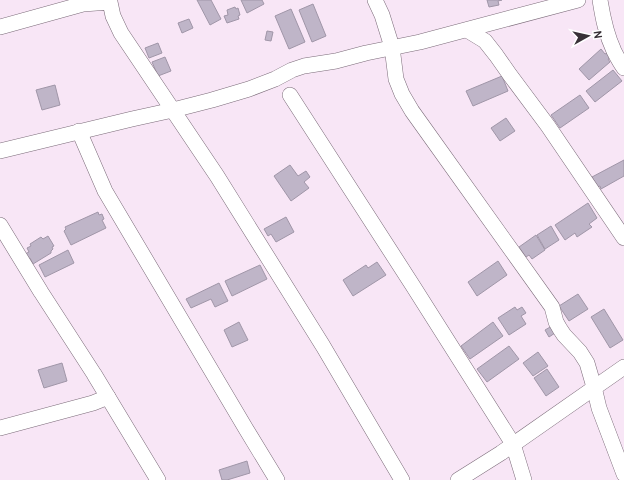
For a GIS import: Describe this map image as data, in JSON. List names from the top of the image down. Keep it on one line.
{"north":"right"}
